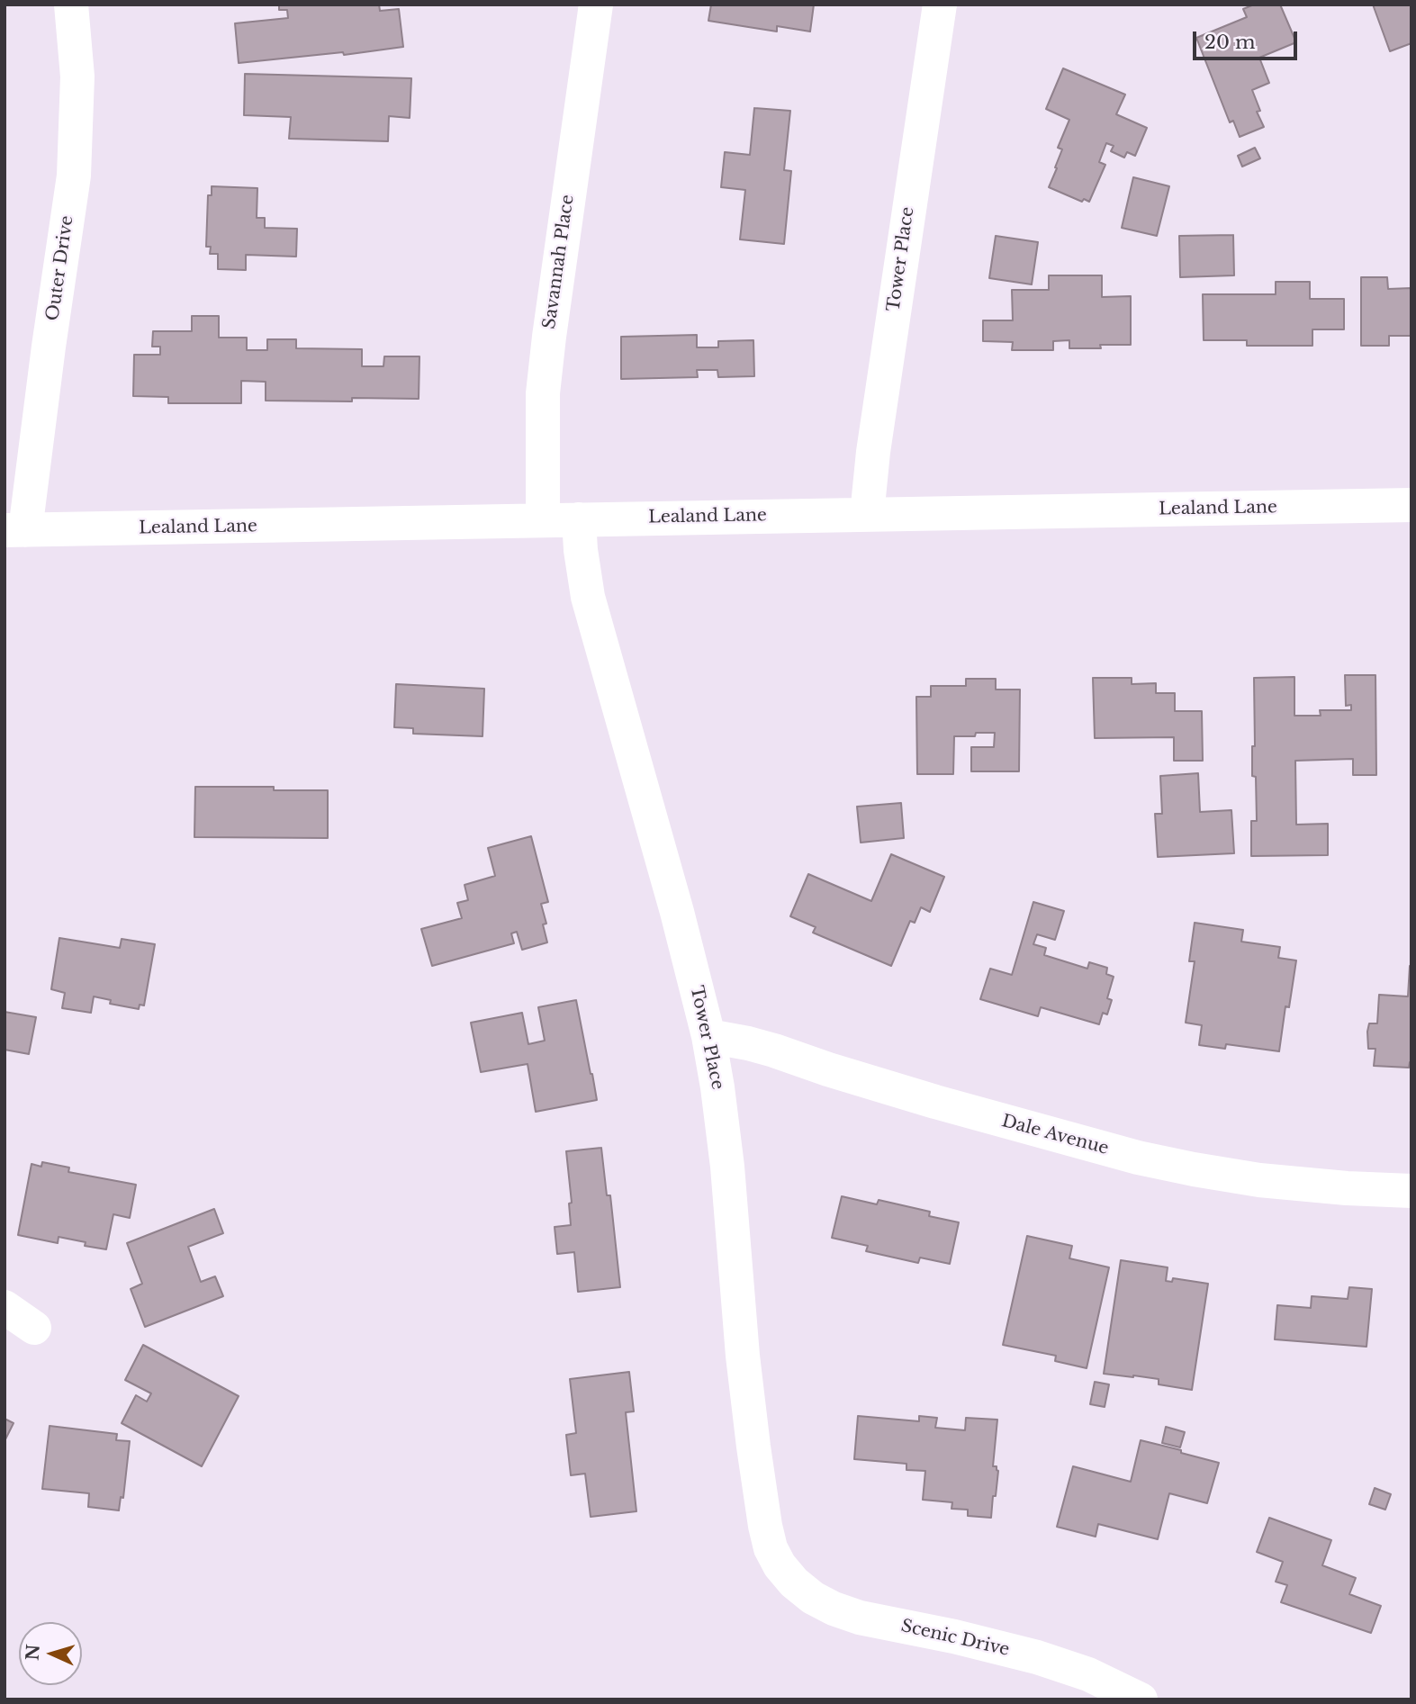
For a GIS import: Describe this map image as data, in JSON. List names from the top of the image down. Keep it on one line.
{"streets":{"street":["Tower Place","Savannah Place","Outer Drive","Lealand Lane","Dale Avenue","Scenic Drive"]},"crossings":[["Tower Place","Lealand Lane"],["Tower Place","Dale Avenue"],["Tower Place","Scenic Drive"],["Savannah Place","Lealand Lane"],["Outer Drive","Lealand Lane"]],"scale_bar":"20 m","north":"left"}
